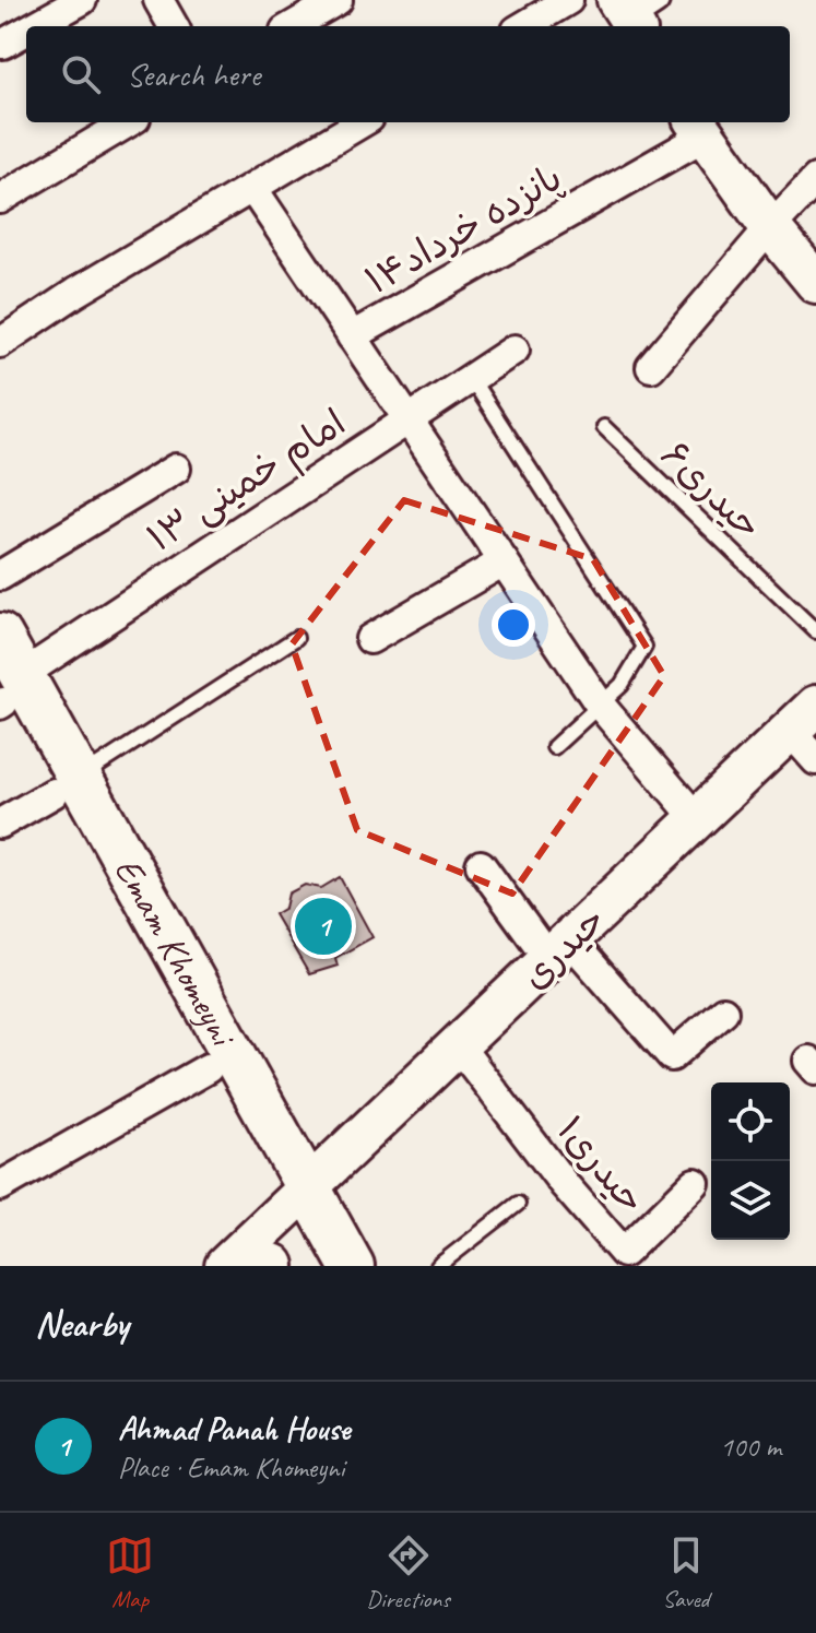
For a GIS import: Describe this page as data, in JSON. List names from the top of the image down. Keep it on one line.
{"streets":{"main road":["حیدری","Emam Khomeyni"],"street":["پانزده خرداد۱۴","امام خمینی ۱۳","حیدری۱"],"lane":["حیدری۶"]},"crossings":[["امام خمینی ۱۳","Emam Khomeyni"],["حیدری","Emam Khomeyni"],["حیدری","حیدری۱"]],"page":{"search":"Search here","pins":"1","heading":"Nearby","list":[{"mark":"1","name":"Ahmad Panah House","note":"Place · Emam Khomeyni","value":"100 m"}],"nav":["Map","Directions","Saved"]}}
